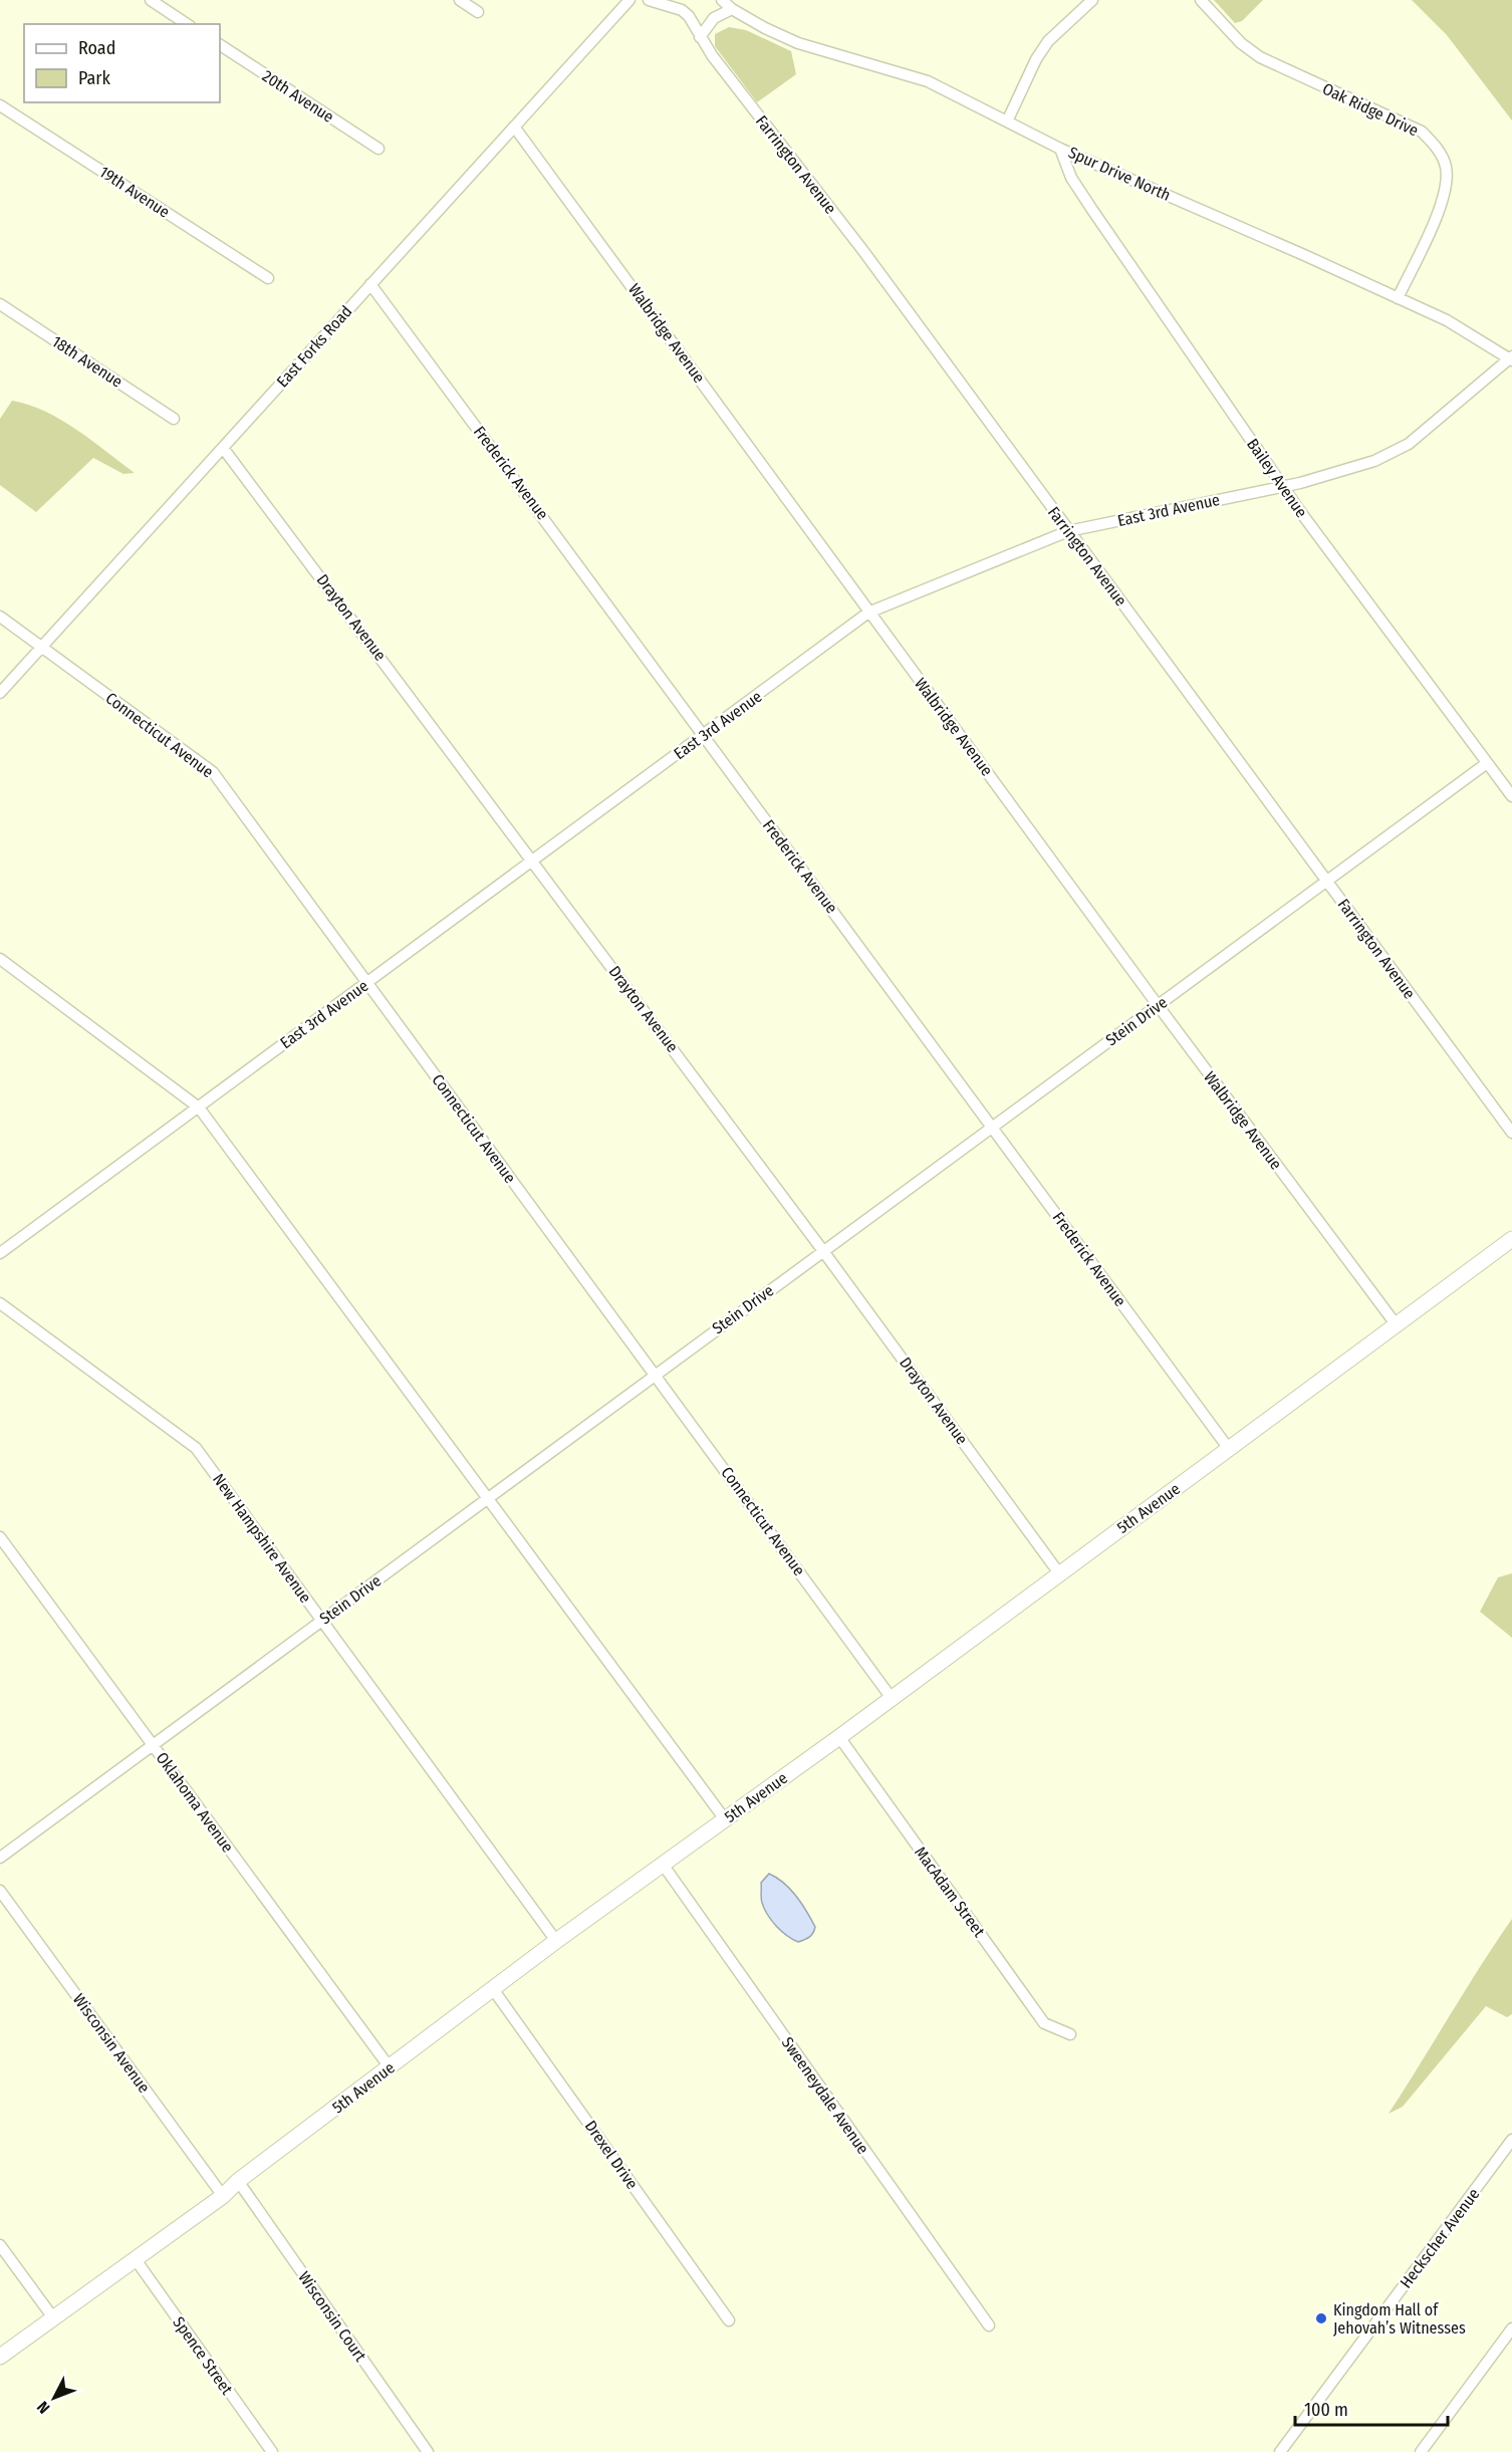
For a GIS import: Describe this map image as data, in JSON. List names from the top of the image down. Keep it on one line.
{"streets":{"main road":["5th Avenue"],"street":["20th Avenue","Oak Ridge Drive","Farrington Avenue","Spur Drive North","19th Avenue","Walbridge Avenue","East Forks Road","18th Avenue","Frederick Avenue","Bailey Avenue","East 3rd Avenue","Drayton Avenue","Connecticut Avenue","Stein Drive","New Hampshire Avenue","Oklahoma Avenue","MacAdam Street","Wisconsin Avenue","Sweeneydale Avenue","Drexel Drive","Heckscher Avenue","Wisconsin Court","Spence Street"]},"crossings":[["Oak Ridge Drive","Spur Drive North"],["Farrington Avenue","East 3rd Avenue"],["Farrington Avenue","Stein Drive"],["Spur Drive North","Bailey Avenue"],["Spur Drive North","East 3rd Avenue"],["Walbridge Avenue","East Forks Road"],["Walbridge Avenue","East 3rd Avenue"],["Walbridge Avenue","Stein Drive"],["Walbridge Avenue","5th Avenue"],["East Forks Road","Frederick Avenue"],["East Forks Road","Drayton Avenue"],["East Forks Road","Connecticut Avenue"],["Frederick Avenue","East 3rd Avenue"],["Frederick Avenue","Stein Drive"],["Frederick Avenue","5th Avenue"],["Bailey Avenue","East 3rd Avenue"],["Bailey Avenue","Stein Drive"],["East 3rd Avenue","Drayton Avenue"],["East 3rd Avenue","Connecticut Avenue"],["Drayton Avenue","Stein Drive"],["Drayton Avenue","5th Avenue"],["Connecticut Avenue","Stein Drive"],["Connecticut Avenue","5th Avenue"],["Stein Drive","New Hampshire Avenue"],["Stein Drive","Oklahoma Avenue"],["5th Avenue","New Hampshire Avenue"],["5th Avenue","Oklahoma Avenue"],["5th Avenue","MacAdam Street"],["5th Avenue","Wisconsin Avenue"],["5th Avenue","Sweeneydale Avenue"],["5th Avenue","Drexel Drive"],["5th Avenue","Wisconsin Court"],["5th Avenue","Spence Street"]],"places":["Kingdom Hall of Jehovah’s Witnesses"],"legend":["Road","Park"],"scale_bar":"100 m","north":"bottom left"}
